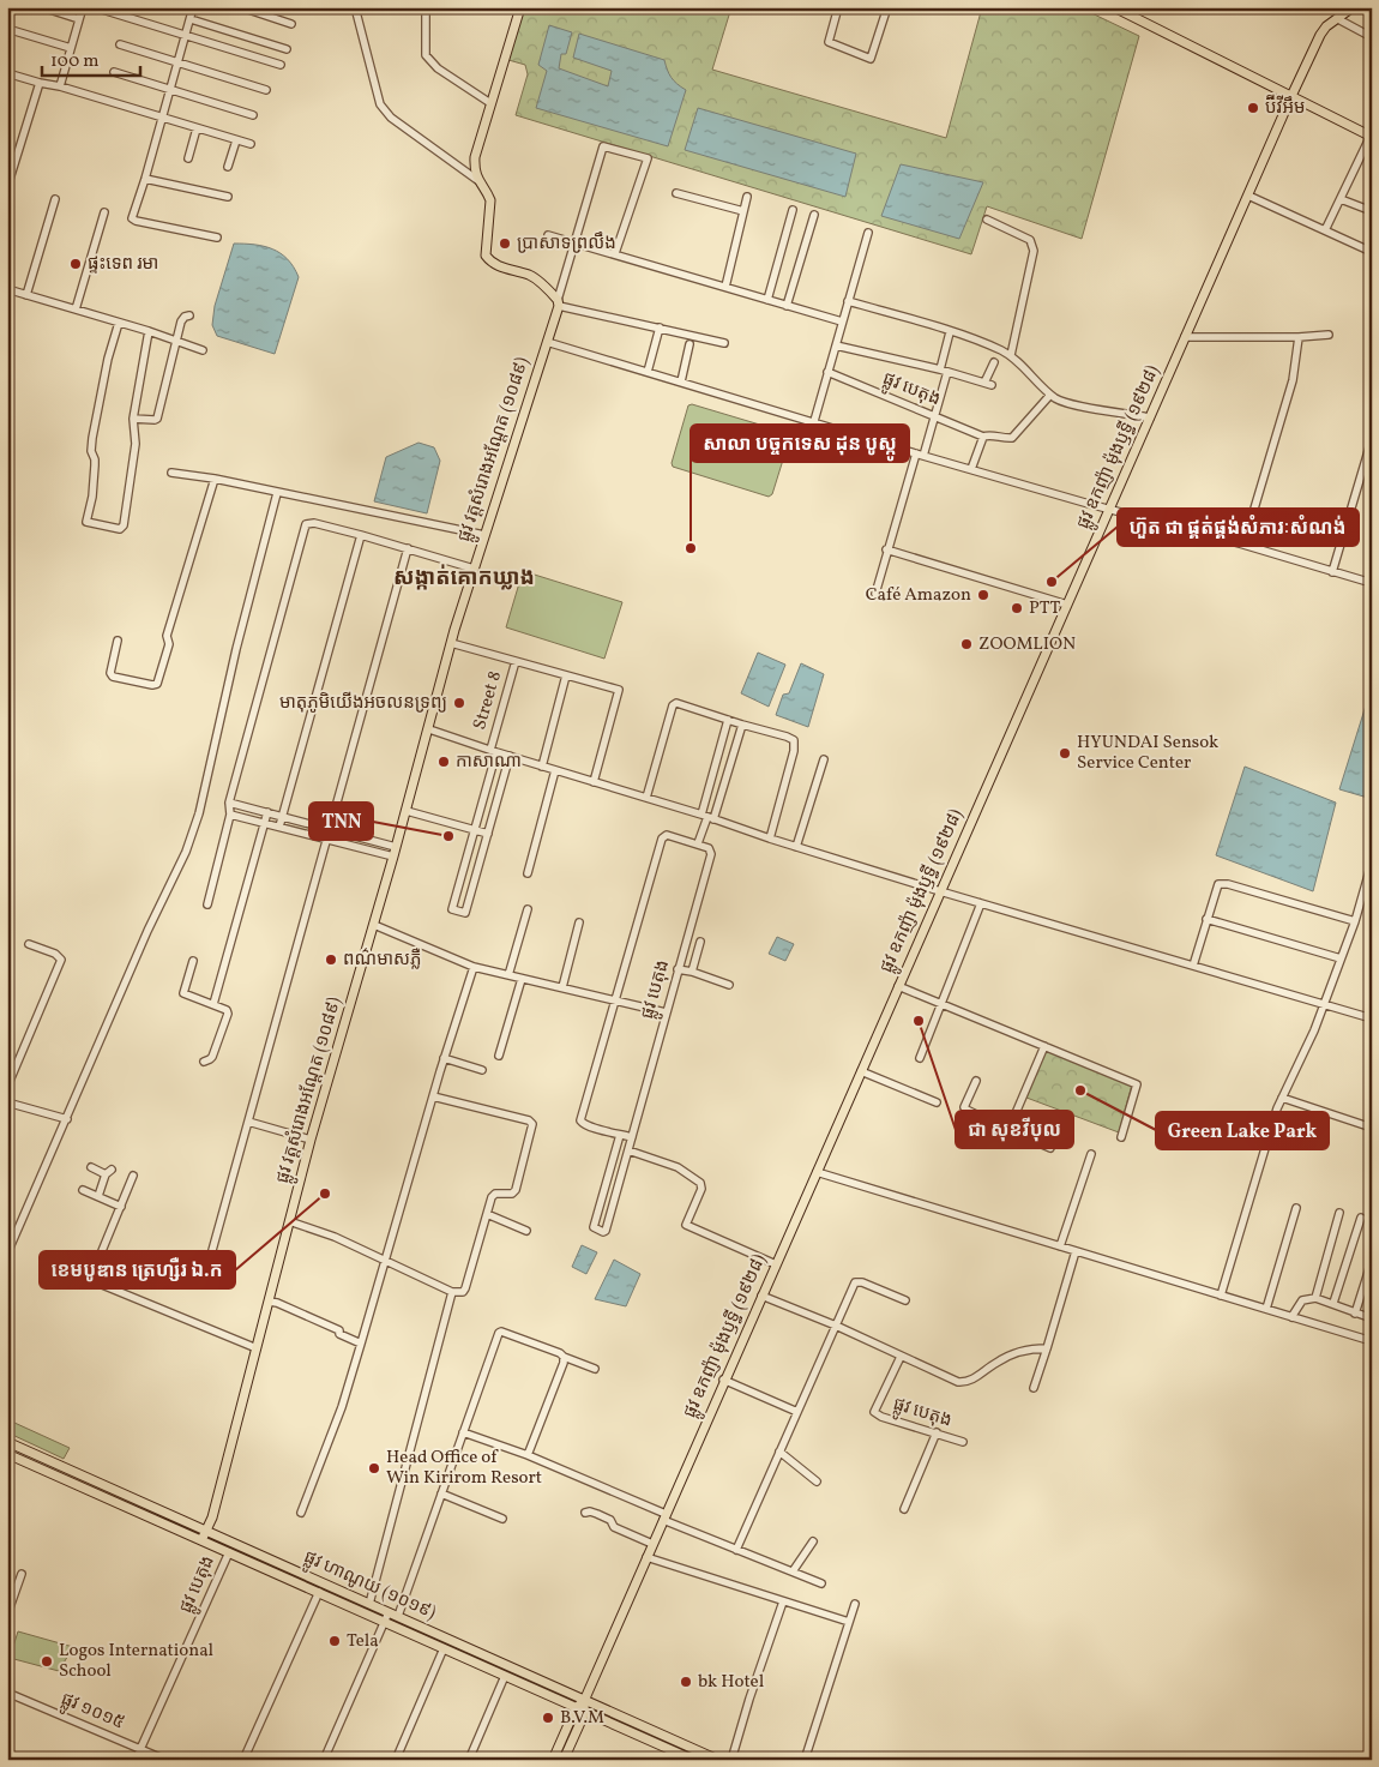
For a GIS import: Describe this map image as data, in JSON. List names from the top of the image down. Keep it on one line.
{"streets":{"main road":["ផ្លូវ ឧកញ៉ា ម៉ុងឫទ្ធី (១៩២៨)","ផ្លូវ វត្តសំរោងអណ្ដែត (១០៨៩)","ផ្លូវ ហាណូយ (១០១៩)"],"street":["ផ្លូវ បេតុង","Street 8","ផ្លូវ ១០១៥"]},"crossings":[["ផ្លូវ បេតុង","ផ្លូវ ហាណូយ (១០១៩)"],["ផ្លូវ បេតុង","ផ្លូវ ១០១៥"],["ផ្លូវ ឧកញ៉ា ម៉ុងឫទ្ធី (១៩២៨)","ផ្លូវ ហាណូយ (១០១៩)"],["ផ្លូវ វត្តសំរោងអណ្ដែត (១០៨៩)","ផ្លូវ ហាណូយ (១០១៩)"]],"districts":["សង្កាត់គោកឃ្លាង"],"places":["ប៊ីវីអឹម","ប្រាសាទព្រលឹង","ផ្ទះទេព រមា","សាលា បច្ចកទេស ដុន បូស្កូ","ហ៊ួត ជា ផ្គត់ផ្គង់សំភារៈសំណង់","Café Amazon","PTT","ZOOMLION","មាតុភូមិយើងអចលនទ្រព្យ","HYUNDAI Sensok Service Center","កាសាណា","TNN","ពណ៌មាសភ្លឺ","ជា សុខវីបុល","Green Lake Park","ខេមបូឌាន ត្រេហ្សឺរ ឯ.ក","Head Office of Win Kirirom Resort","Tela","Logos International School","bk Hotel","B.V.M"],"scale_bar":"100 m"}
